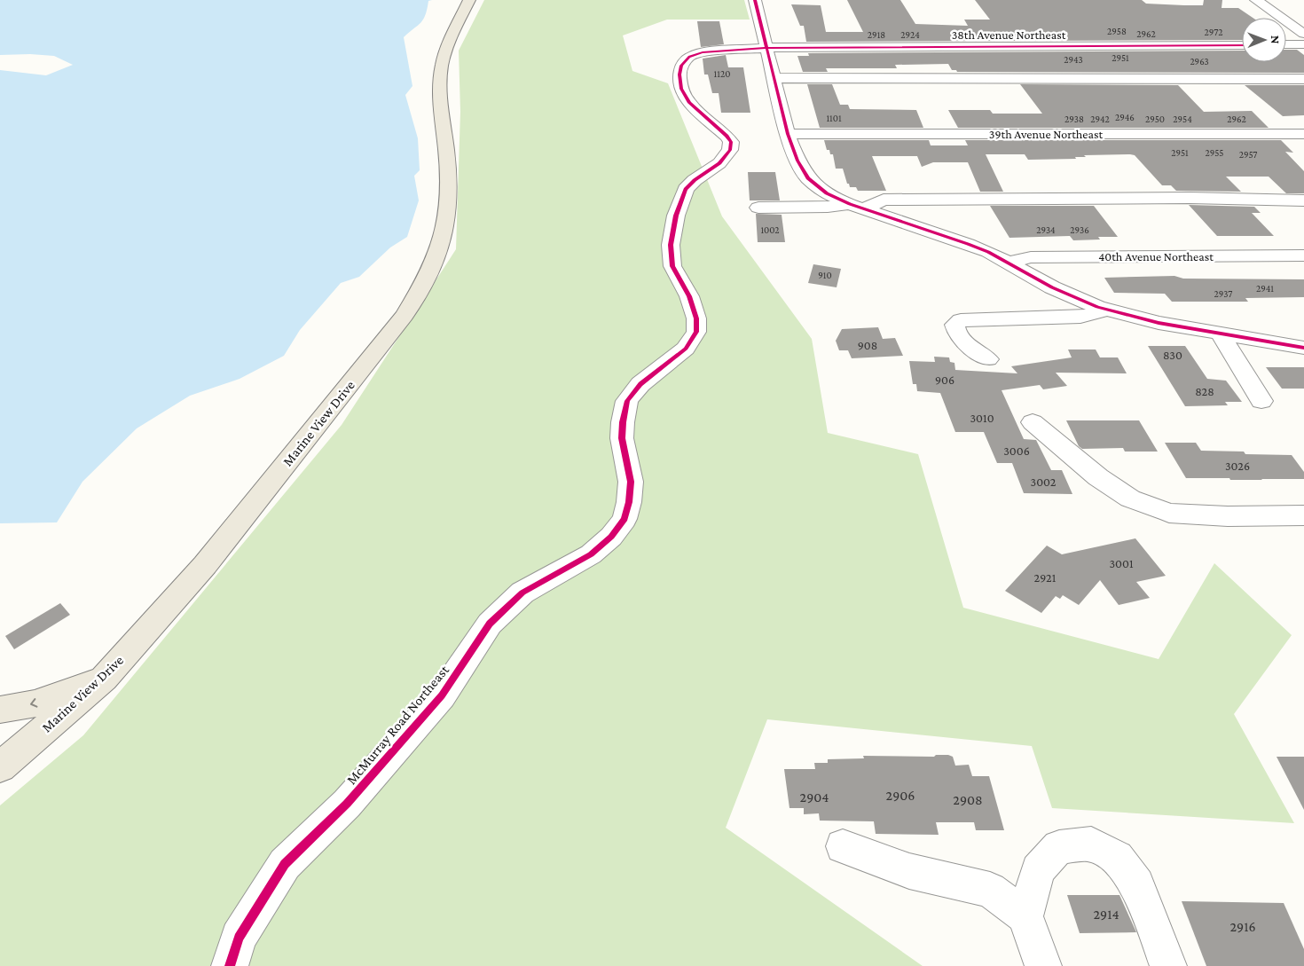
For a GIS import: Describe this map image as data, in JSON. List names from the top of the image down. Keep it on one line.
{"streets":{"main road":["Marine View Drive"],"street":["38th Avenue Northeast","39th Avenue Northeast","40th Avenue Northeast","McMurray Road Northeast"]},"crossings":[["38th Avenue Northeast","McMurray Road Northeast"]],"house_numbers":["2958","2972","2962","2918","2924","2951","2943","2963","1120","2946","1101","2938","2942","2950","2954","2962","2951","2955","2957","1002","2934","2936","910","2941","2937","908","830","906","828","3010","3006","3026","3002","3001","2921","2906","2904","2908","2914","2916"],"north":"right"}
